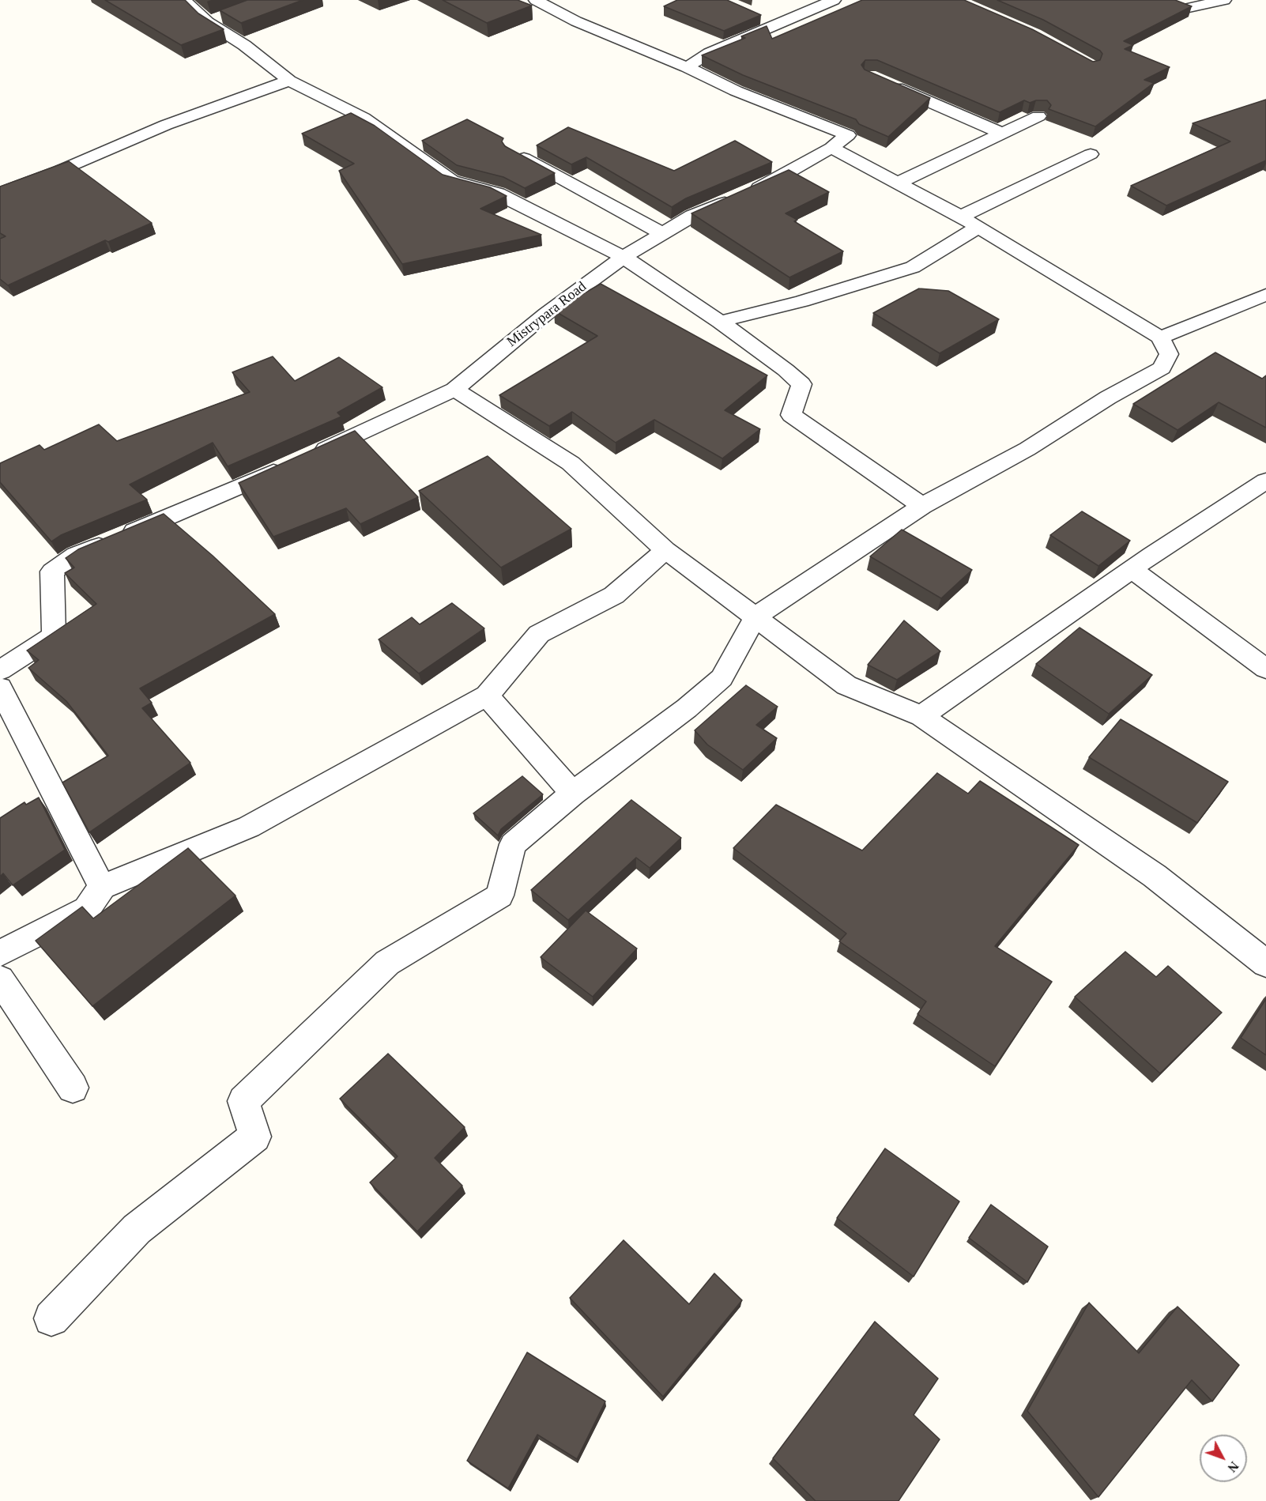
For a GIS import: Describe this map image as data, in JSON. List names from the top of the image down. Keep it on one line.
{"streets":{"street":["Mistrypara Road"]},"north":"bottom right"}
